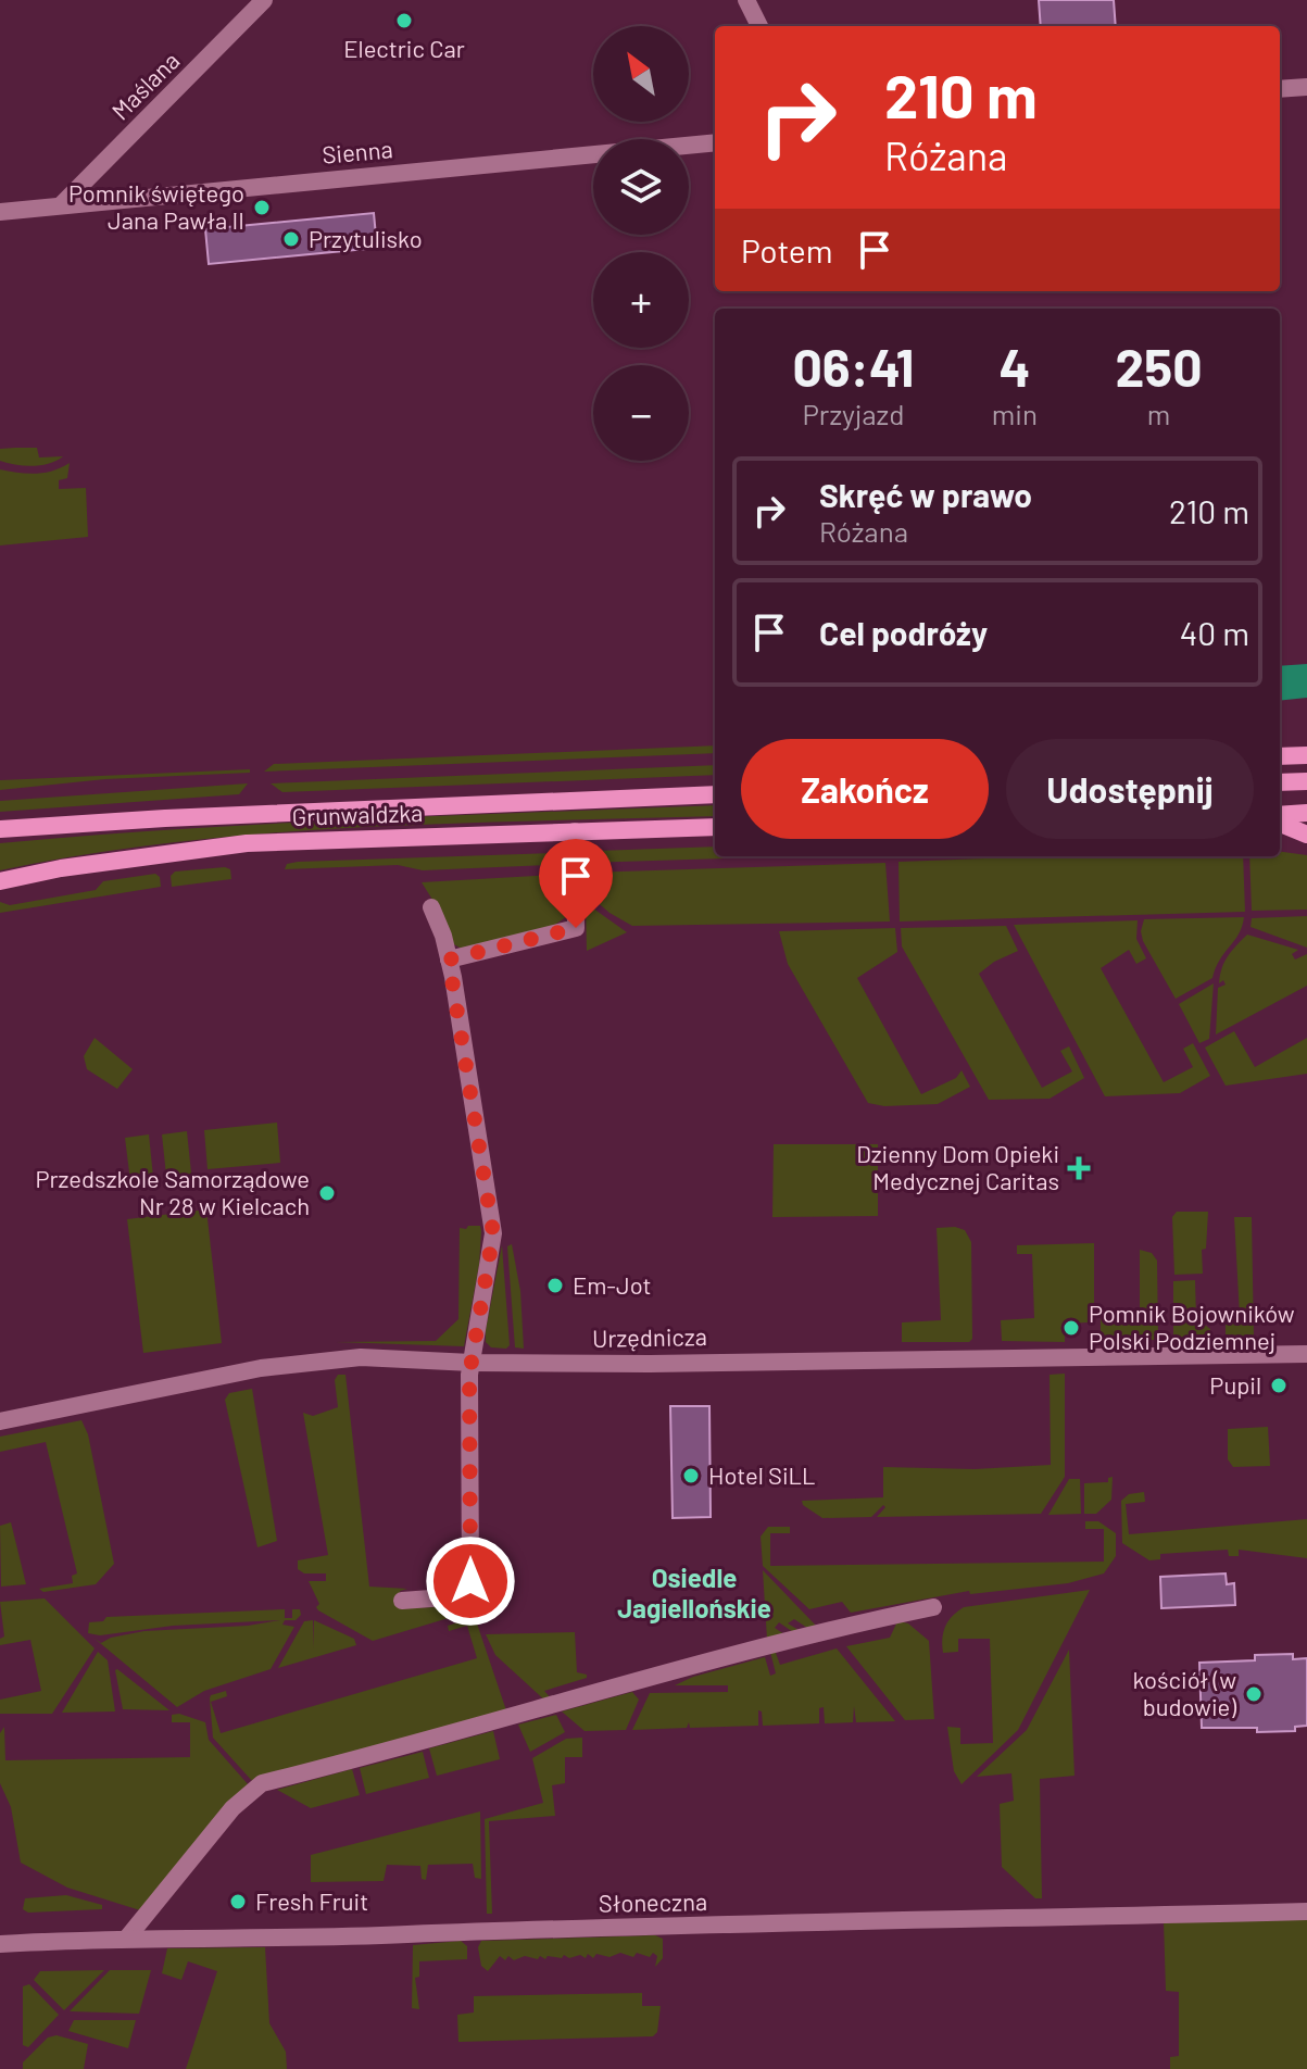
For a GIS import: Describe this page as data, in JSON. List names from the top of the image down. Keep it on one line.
{"streets":{"main road":["Grunwaldzka"],"street":["Maślana","Sienna","Urzędnicza","Słoneczna"]},"crossings":[["Maślana","Sienna"]],"districts":["Osiedle Jagiellońskie"],"places":{"other":["Electric Car","Pomnik świętego Jana Pawła II","Przytulisko","Przedszkole Samorządowe Nr 28 w Kielcach","Em-Jot","Pomnik Bojowników Polski Podziemnej","Pupil","Hotel SiLL","kościół (w budowie)","Fresh Fruit"],"health":["Dzienny Dom Opieki Medycznej Caritas"]},"north":"top left","page":{"map_buttons":["+","−"],"turn":["210 m","Różana"],"then":"Potem","eta":["06:41","Przyjazd","4","min","250","m"],"list":[{"name":"Skręć w prawo","note":"Różana","value":"210 m"},{"name":"Cel podróży","value":"40 m"}],"buttons":["Zakończ","Udostępnij"]}}
